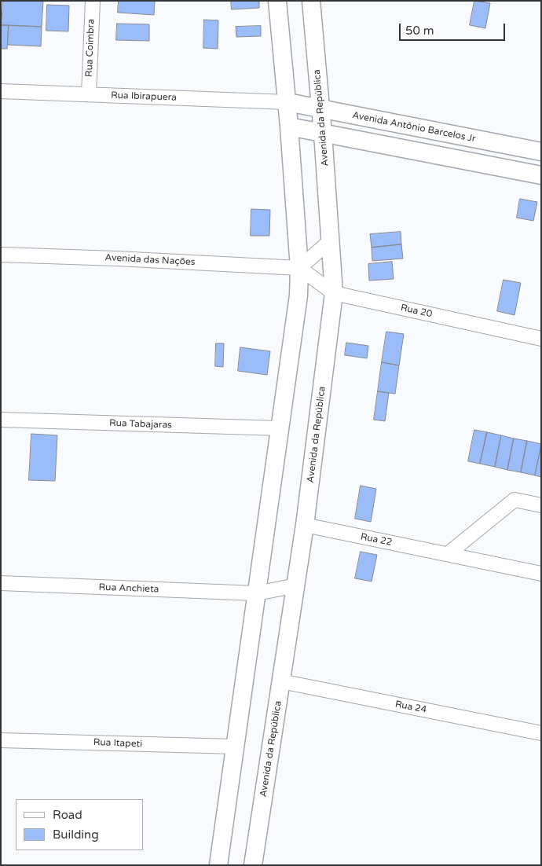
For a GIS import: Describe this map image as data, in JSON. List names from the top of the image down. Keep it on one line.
{"streets":{"street":["Rua Coimbra","Rua Ibirapuera","Avenida da República","Avenida Antônio Barcelos Jr","Avenida das Nações","Rua 20","Rua Tabajaras","Rua 22","Rua Anchieta","Rua 24","Rua Itapeti"]},"crossings":[["Rua Coimbra","Rua Ibirapuera"],["Rua Ibirapuera","Avenida Antônio Barcelos Jr"],["Avenida da República","Avenida Antônio Barcelos Jr"],["Avenida da República","Rua 20"],["Avenida da República","Rua 22"],["Avenida da República","Rua Anchieta"],["Avenida da República","Rua 24"],["Avenida das Nações","Rua 20"]],"legend":["Road","Building"],"scale_bar":"50 m"}
